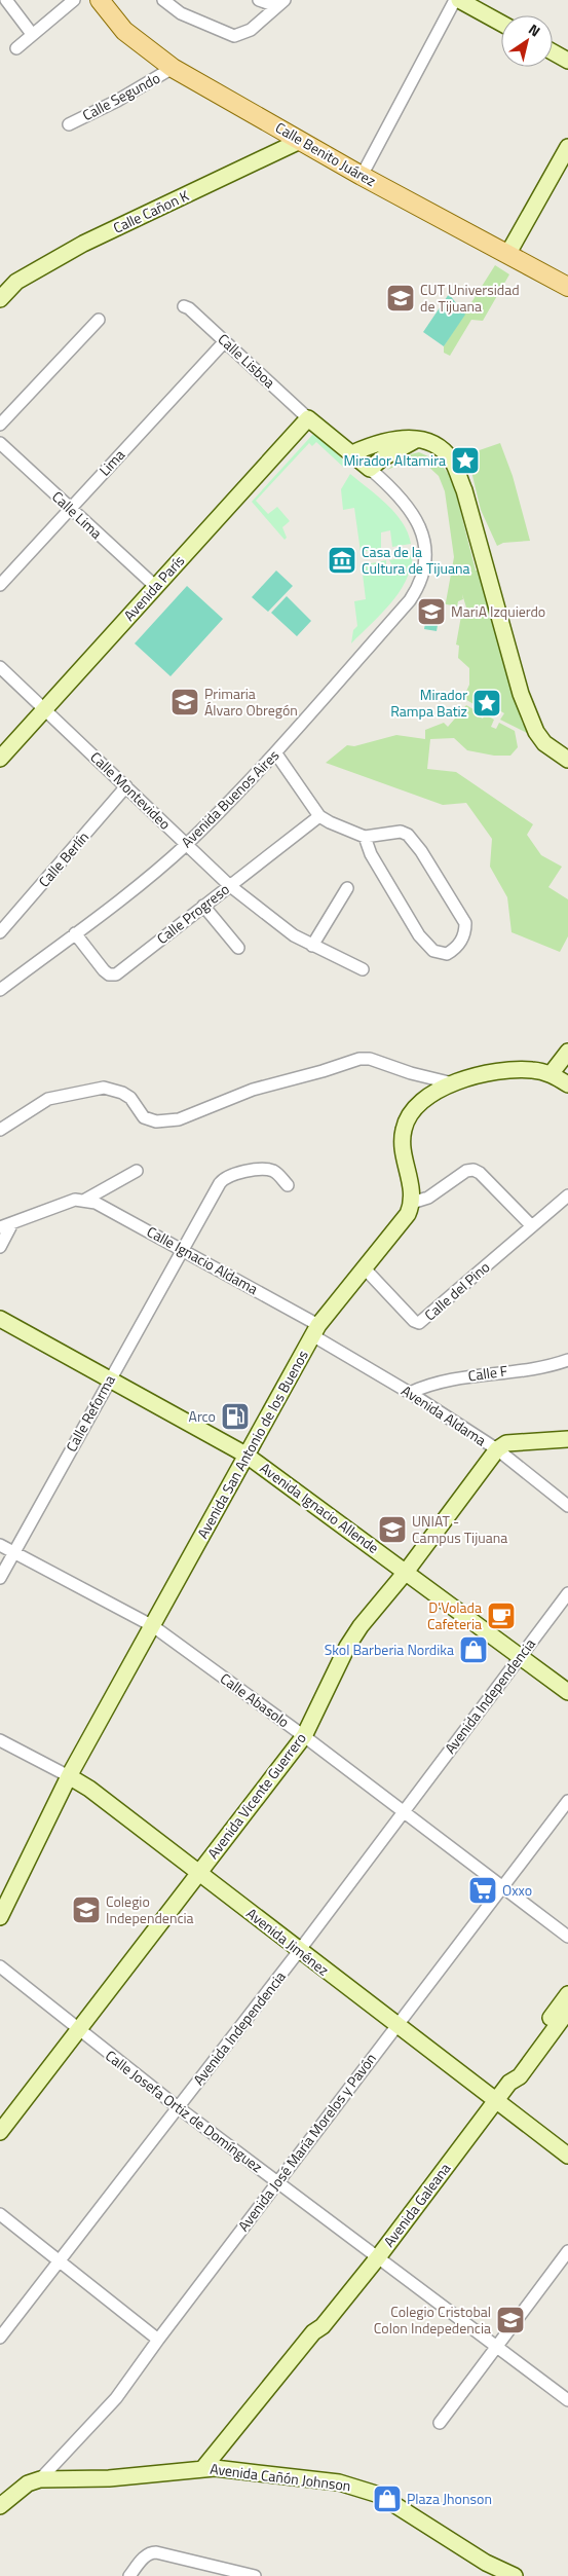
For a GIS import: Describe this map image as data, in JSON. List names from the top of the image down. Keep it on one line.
{"streets":{"main road":["Calle Benito Juárez","Calle Cañon K","Avenida París","Avenida San Antonio de los Buenos","Avenida Ignacio Allende","Avenida Vicente Guerrero","Avenida Jiménez","Avenida Galeana","Avenida Cañón Johnson"],"street":["Calle Segundo","Calle Lisboa","Lima","Calle Lima","Calle Montevideo","Avenida Buenos Aires","Calle Berlín","Calle Progreso","Calle Ignacio Aldama","Calle del Pino","Calle F","Calle Reforma","Avenida Aldama","Avenida Independencia","Calle Abasolo","Calle Josefa Ortiz de Domínguez","Avenida José María Morelos y Pavón"]},"crossings":[["Calle Segundo","Calle Benito Juárez"],["Calle Benito Juárez","Calle Cañon K"],["Calle Lisboa","Lima"],["Calle Lisboa","Avenida París"],["Lima","Calle Lima"],["Calle Lima","Avenida París"],["Avenida París","Calle Montevideo"],["Calle Montevideo","Avenida Buenos Aires"],["Calle Montevideo","Calle Berlín"],["Calle Montevideo","Calle Progreso"],["Avenida Buenos Aires","Calle Progreso"],["Calle Ignacio Aldama","Calle Reforma"],["Calle Ignacio Aldama","Avenida Aldama"],["Calle Ignacio Aldama","Avenida San Antonio de los Buenos"],["Calle del Pino","Avenida San Antonio de los Buenos"],["Calle F","Avenida Aldama"],["Calle Reforma","Avenida Ignacio Allende"],["Calle Reforma","Calle Abasolo"],["Avenida Aldama","Avenida San Antonio de los Buenos"],["Avenida Aldama","Avenida Vicente Guerrero"],["Avenida San Antonio de los Buenos","Avenida Ignacio Allende"],["Avenida San Antonio de los Buenos","Calle Abasolo"],["Avenida San Antonio de los Buenos","Avenida Jiménez"],["Avenida Ignacio Allende","Avenida Independencia"],["Avenida Ignacio Allende","Avenida Vicente Guerrero"],["Avenida Independencia","Calle Abasolo"],["Avenida Independencia","Avenida Jiménez"],["Avenida Independencia","Calle Josefa Ortiz de Domínguez"],["Calle Abasolo","Avenida Vicente Guerrero"],["Calle Abasolo","Avenida José María Morelos y Pavón"],["Avenida Vicente Guerrero","Avenida Jiménez"],["Avenida Vicente Guerrero","Calle Josefa Ortiz de Domínguez"],["Avenida Jiménez","Avenida José María Morelos y Pavón"],["Avenida Jiménez","Avenida Galeana"],["Calle Josefa Ortiz de Domínguez","Avenida José María Morelos y Pavón"],["Calle Josefa Ortiz de Domínguez","Avenida Galeana"],["Avenida José María Morelos y Pavón","Avenida Cañón Johnson"],["Avenida Galeana","Avenida Cañón Johnson"]],"places":{"school or university":["CUT Universidad de Tijuana","MariA Izquierdo","Primaria Álvaro Obregón","UNIAT - Campus Tijuana","Colegio Independencia","Colegio Cristobal Colon Indepedencia"],"place":["Mirador Altamira","Mirador Rampa Batiz"],"museum":["Casa de la Cultura de Tijuana"],"fuel station":["Arco"],"cafe":["D'Volada Cafeteria"],"shop":["Skol Barberia Nordika","Plaza Jhonson"],"supermarket":["Oxxo"]},"north":"top right"}
